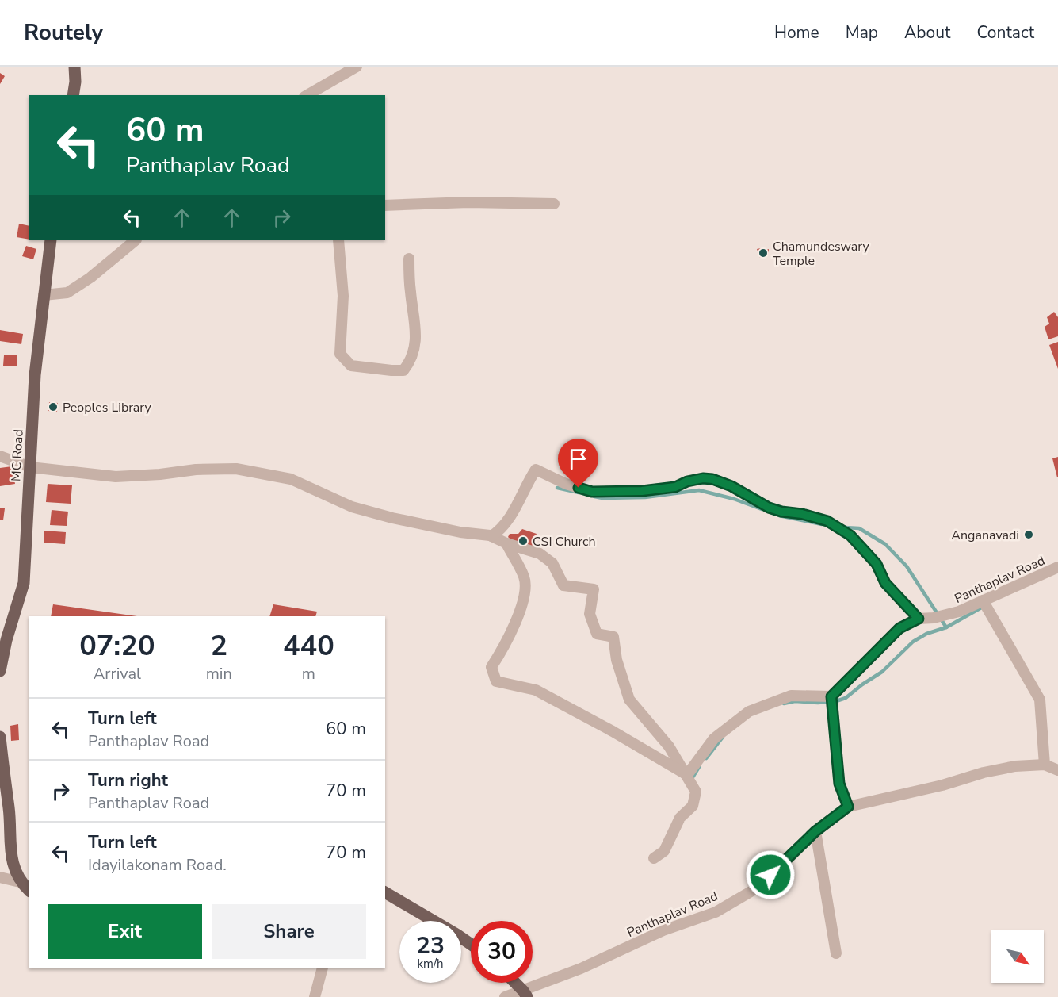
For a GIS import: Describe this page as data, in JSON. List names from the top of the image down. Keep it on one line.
{"streets":{"main road":["MC Road"],"street":["Panthaplav Road"]},"places":["Chamundeswary Temple","Peoples Library","Anganavadi","CSI Church"],"north":"bottom right","page":{"header":"Routely","nav":["Home","Map","About","Contact"],"turn":["60 m","Panthaplav Road"],"eta":["07:20","Arrival","2","min","440","m"],"list":[{"name":"Turn left","note":"Panthaplav Road","value":"60 m"},{"name":"Turn right","note":"Panthaplav Road","value":"70 m"},{"name":"Turn left","note":"Idayilakonam Road.","value":"70 m"}],"buttons":["Exit","Share"],"speed":"23 km/h","limit":"30"}}
